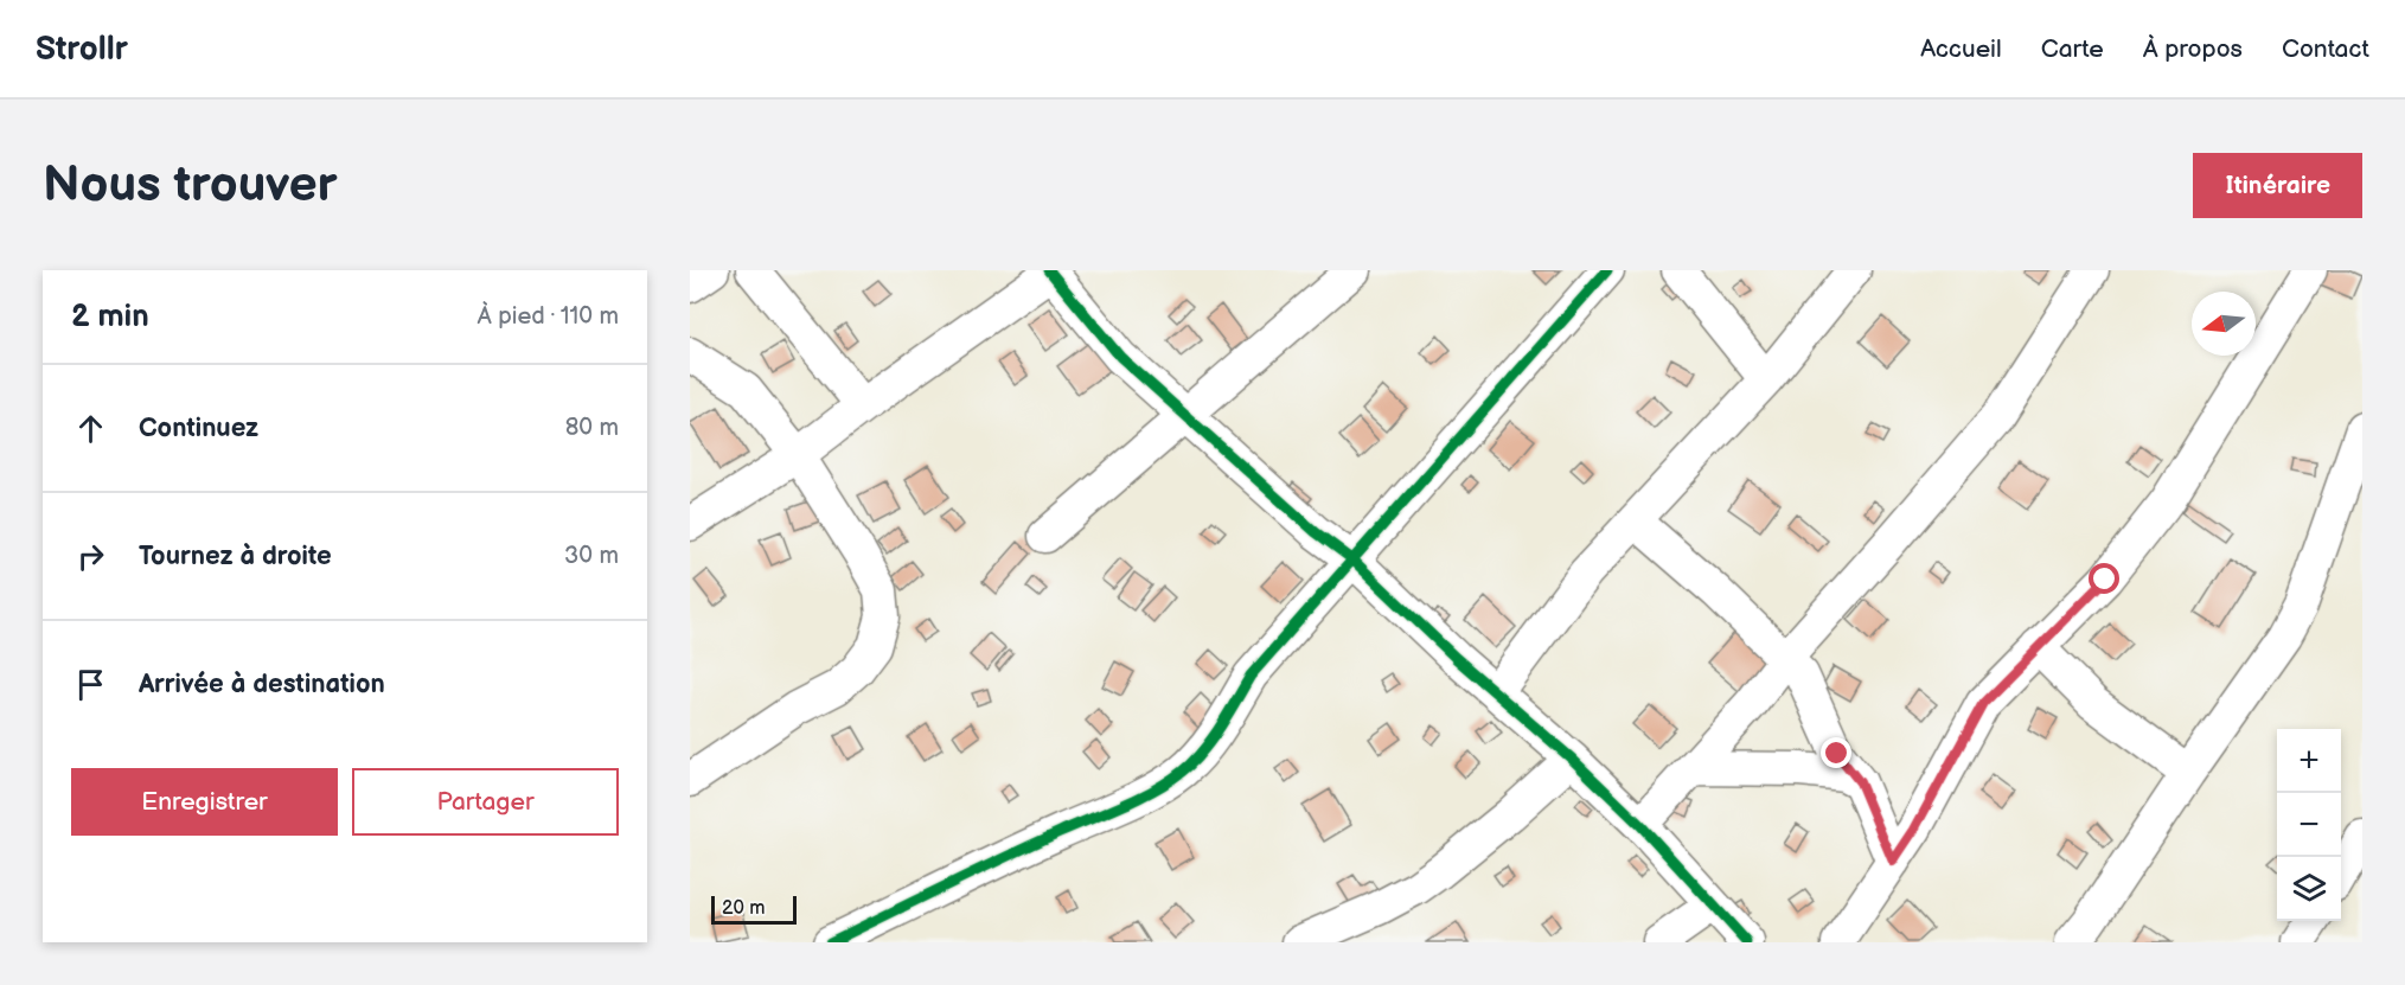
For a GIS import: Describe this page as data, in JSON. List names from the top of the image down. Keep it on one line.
{"scale_bar":"20 m","north":"left","page":{"header":"Strollr","nav":["Accueil","Carte","À propos","Contact"],"buttons":["Itinéraire",["Enregistrer","Partager"]],"title":"Nous trouver","heading":["2 min","À pied · 110 m"],"list":[["Continuez","80 m"],["Tournez à droite","30 m"],"Arrivée à destination"],"map_buttons":["+","−"],"scale":"20 m"}}
